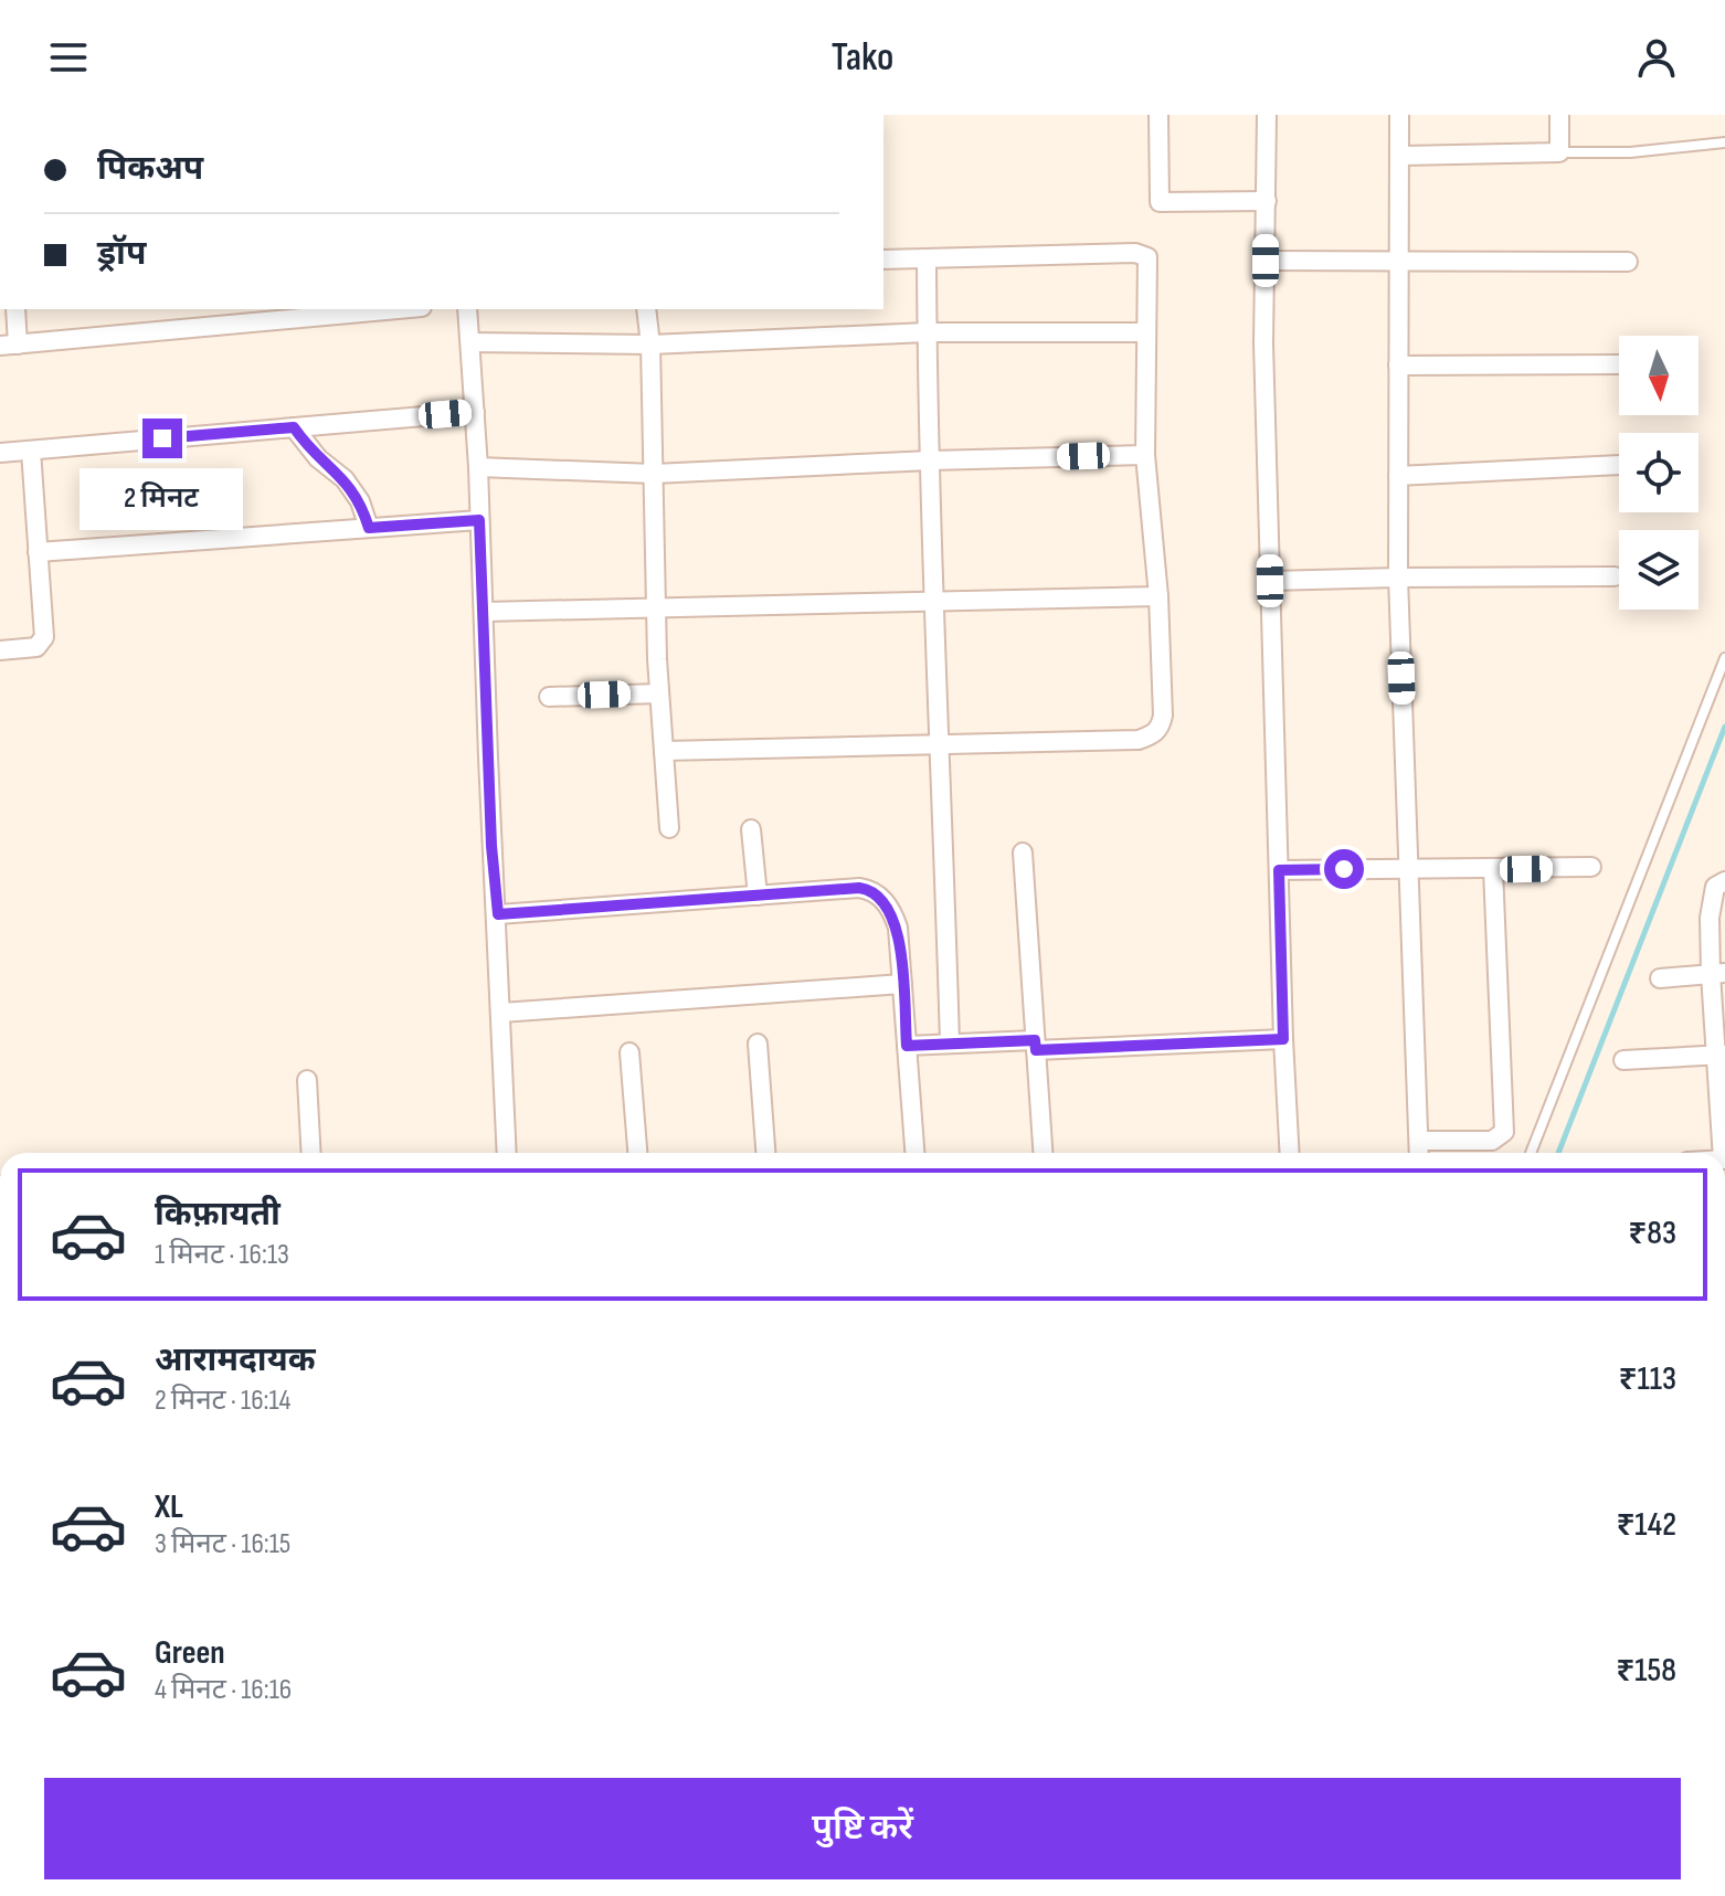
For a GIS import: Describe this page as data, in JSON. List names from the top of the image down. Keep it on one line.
{"north":"bottom","page":{"header":"Tako","banner":["पिकअप","ड्रॉप"],"bubble":"2 मिनट","list":[{"name":"किफ़ायती","note":"1 मिनट · 16:13","value":"₹83"},{"name":"आरामदायक","note":"2 मिनट · 16:14","value":"₹113"},{"name":"XL","note":"3 मिनट · 16:15","value":"₹142"},{"name":"Green","note":"4 मिनट · 16:16","value":"₹158"}],"buttons":"पुष्टि करें"}}
